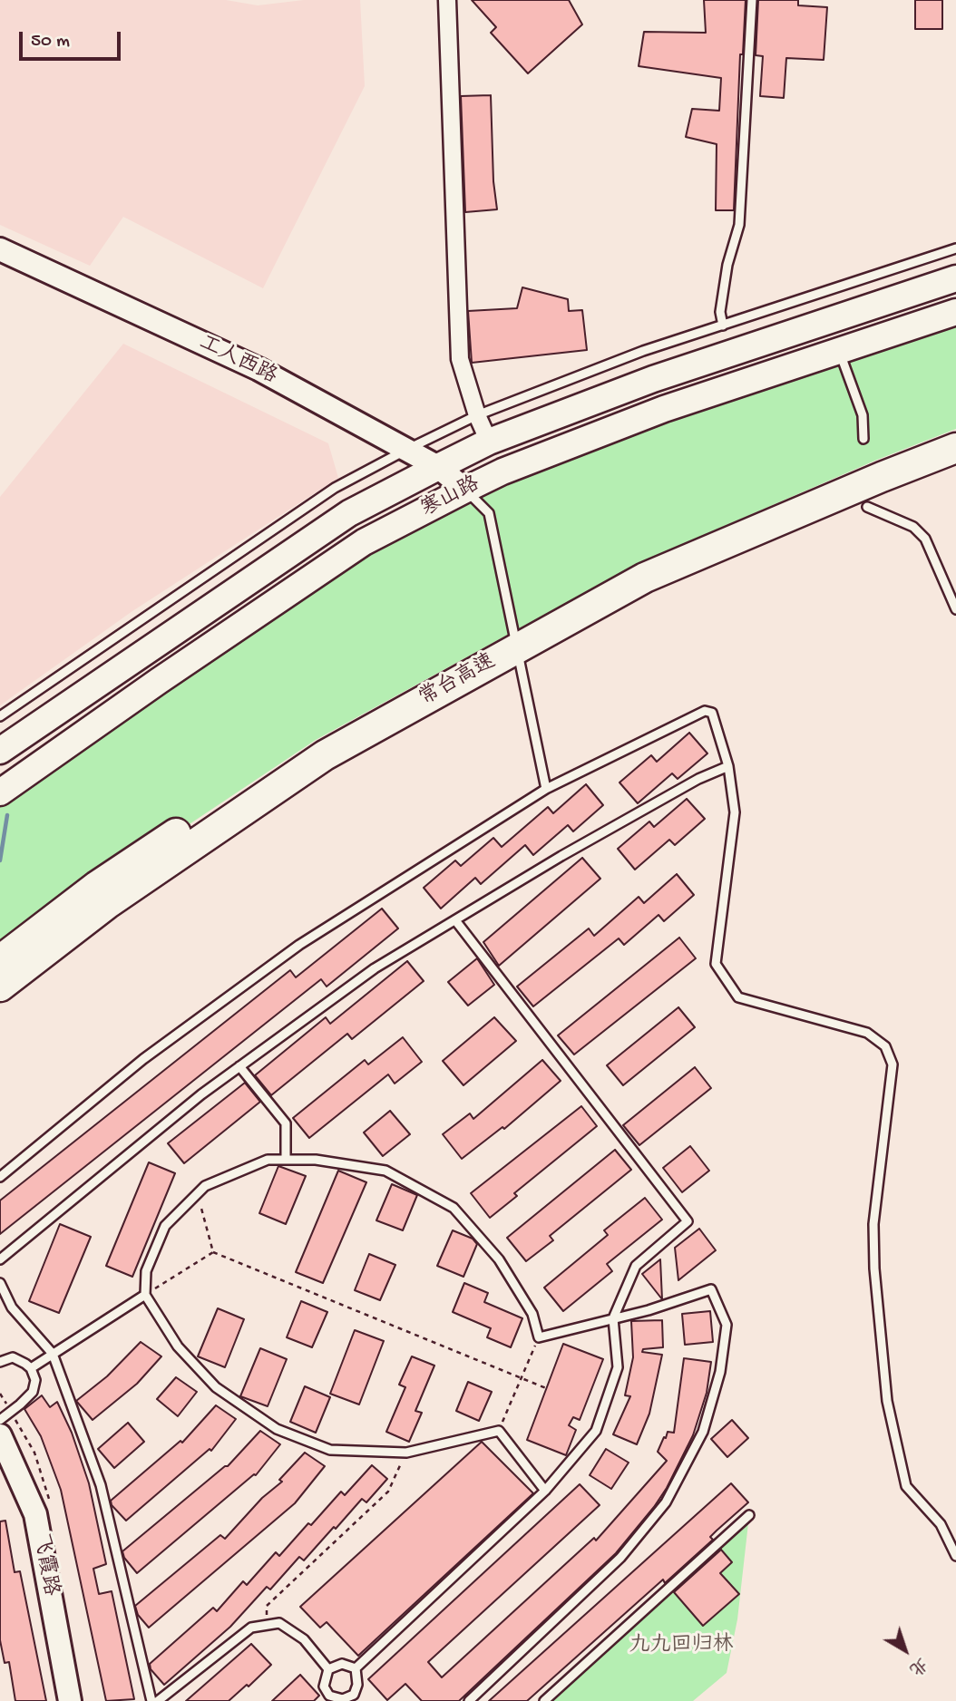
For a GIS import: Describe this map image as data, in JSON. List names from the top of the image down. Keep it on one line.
{"streets":{"highway":["常台高速"],"main road":["工人西路","寒山路","飞霞路"]},"crossings":[["工人西路","寒山路"]],"parks":["九九回归林"],"scale_bar":"50 m","north":"bottom right"}
